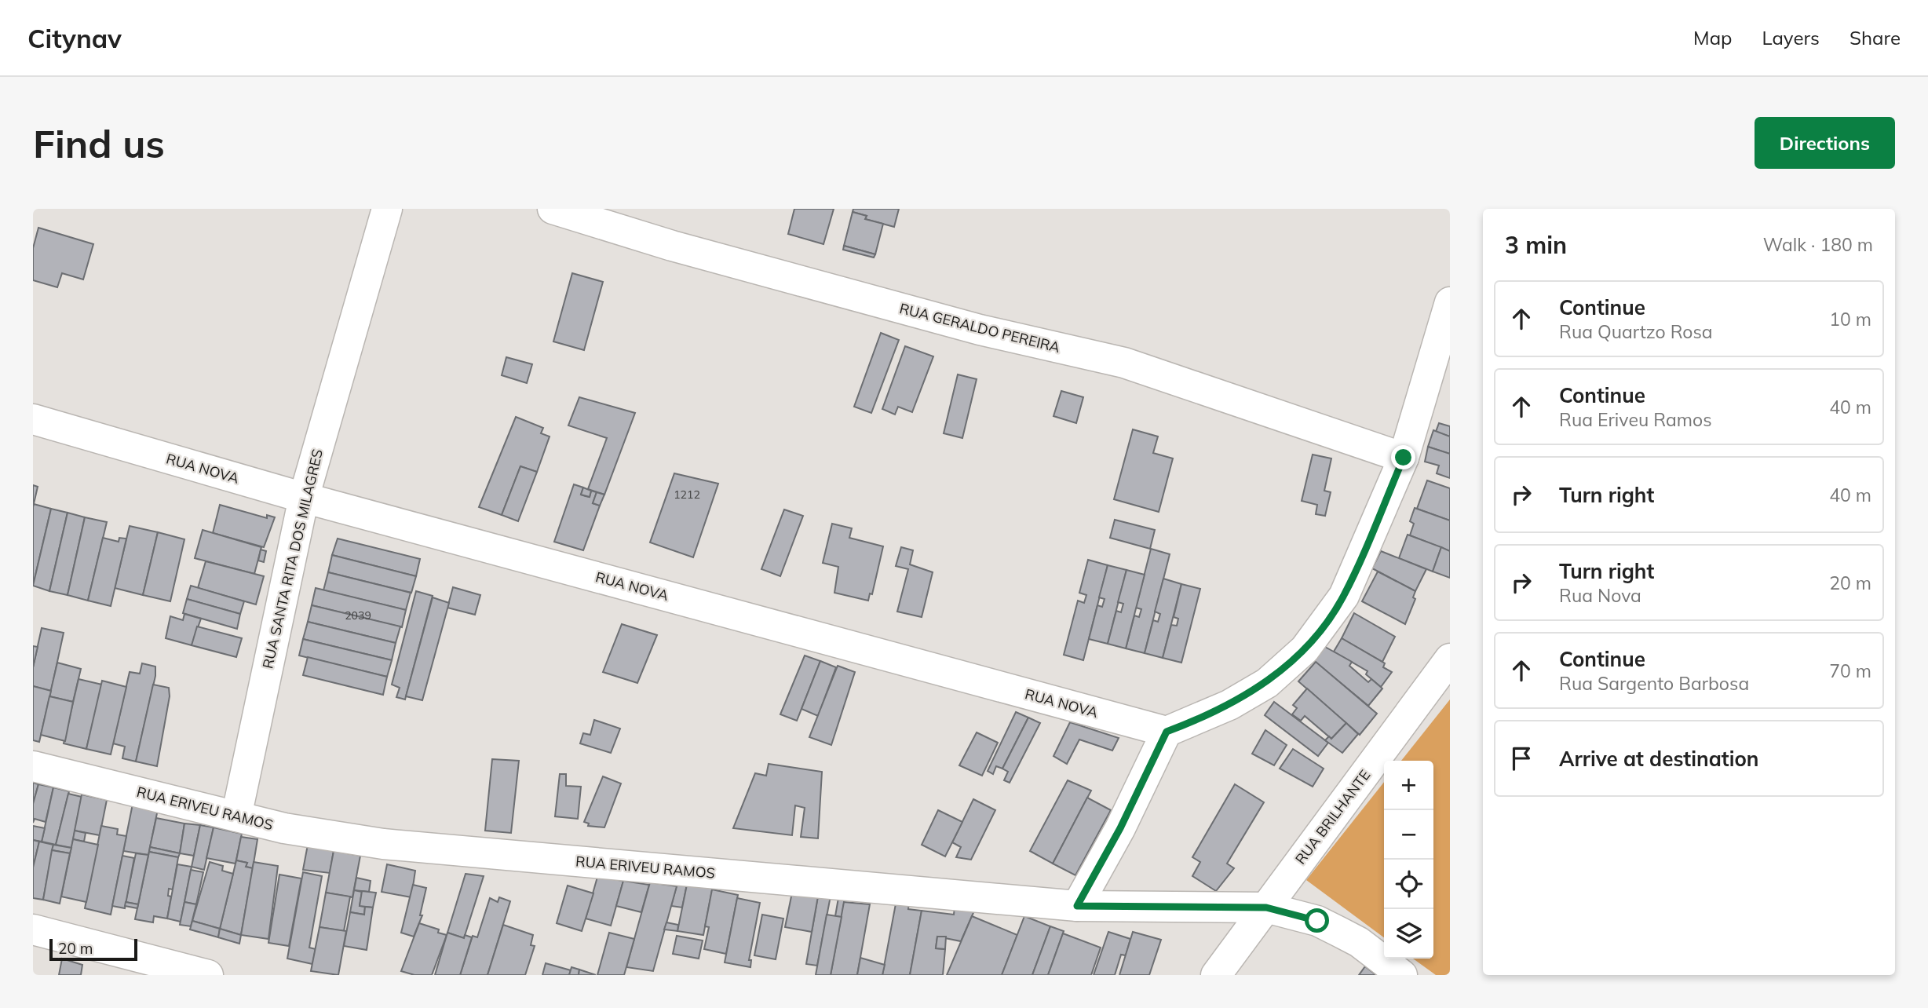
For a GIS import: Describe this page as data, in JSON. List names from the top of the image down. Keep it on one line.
{"streets":{"street":["RUA GERALDO PEREIRA","RUA NOVA","RUA SANTA RITA DOS MILAGRES","RUA ERIVEU RAMOS","RUA BRILHANTE"]},"crossings":[["RUA NOVA","RUA SANTA RITA DOS MILAGRES"],["RUA SANTA RITA DOS MILAGRES","RUA ERIVEU RAMOS"],["RUA ERIVEU RAMOS","RUA BRILHANTE"]],"house_numbers":["1212","2039"],"scale_bar":"20 m","page":{"header":"Citynav","nav":["Map","Layers","Share"],"buttons":"Directions","title":"Find us","heading":["3 min","Walk · 180 m"],"list":[["Continue","Rua Quartzo Rosa","10 m"],["Continue","Rua Eriveu Ramos","40 m"],["Turn right","40 m"],["Turn right","Rua Nova","20 m"],["Continue","Rua Sargento Barbosa","70 m"],"Arrive at destination"],"map_buttons":["+","−"],"scale":"20 m"}}
